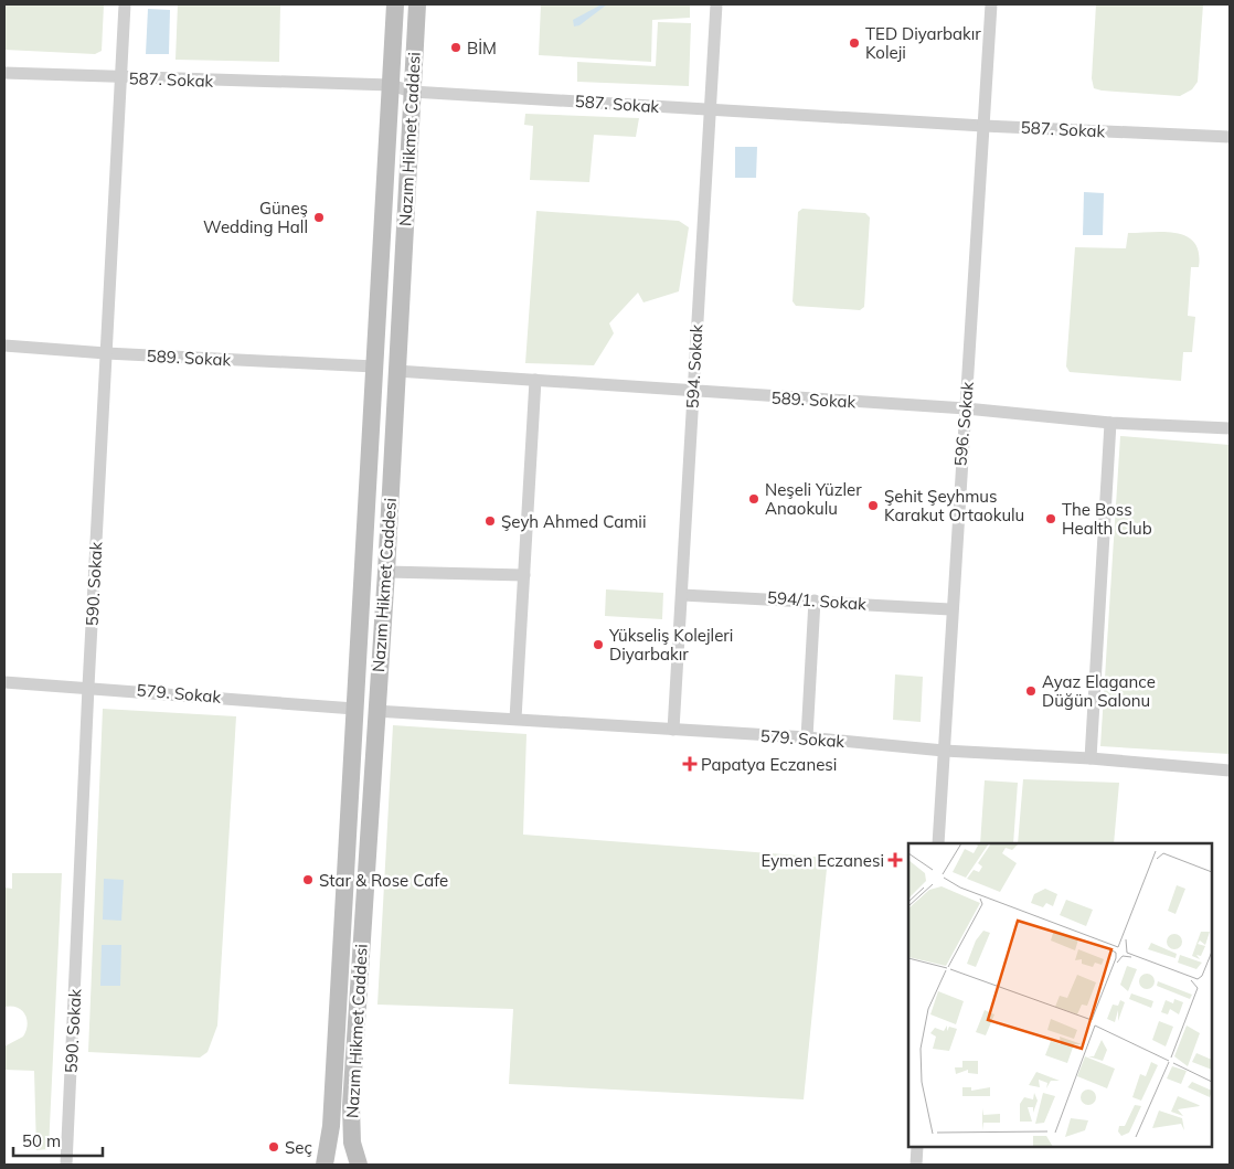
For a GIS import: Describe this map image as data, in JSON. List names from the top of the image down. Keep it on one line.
{"streets":{"main road":["Nazım Hikmet Caddesi"],"street":["587. Sokak","589. Sokak","594. Sokak","596. Sokak","590. Sokak","594/1. Sokak","579. Sokak"]},"crossings":[["587. Sokak","Nazım Hikmet Caddesi"],["587. Sokak","594. Sokak"],["587. Sokak","596. Sokak"],["587. Sokak","590. Sokak"],["Nazım Hikmet Caddesi","589. Sokak"],["Nazım Hikmet Caddesi","579. Sokak"],["589. Sokak","594. Sokak"],["589. Sokak","596. Sokak"],["589. Sokak","590. Sokak"],["594. Sokak","594/1. Sokak"],["594. Sokak","579. Sokak"],["596. Sokak","594/1. Sokak"],["596. Sokak","579. Sokak"],["590. Sokak","579. Sokak"]],"places":{"other":["TED Diyarbakır Koleji","BİM","Güneş Wedding Hall","Neşeli Yüzler Anaokulu","Şehit Şeyhmus Karakut Ortaokulu","The Boss Health Club","Şeyh Ahmed Camii","Yükseliş Kolejleri Diyarbakır","Ayaz Elagance Düğün Salonu","Star & Rose Cafe","Seç"],"health":["Papatya Eczanesi","Eymen Eczanesi"]},"scale_bar":"50 m"}
